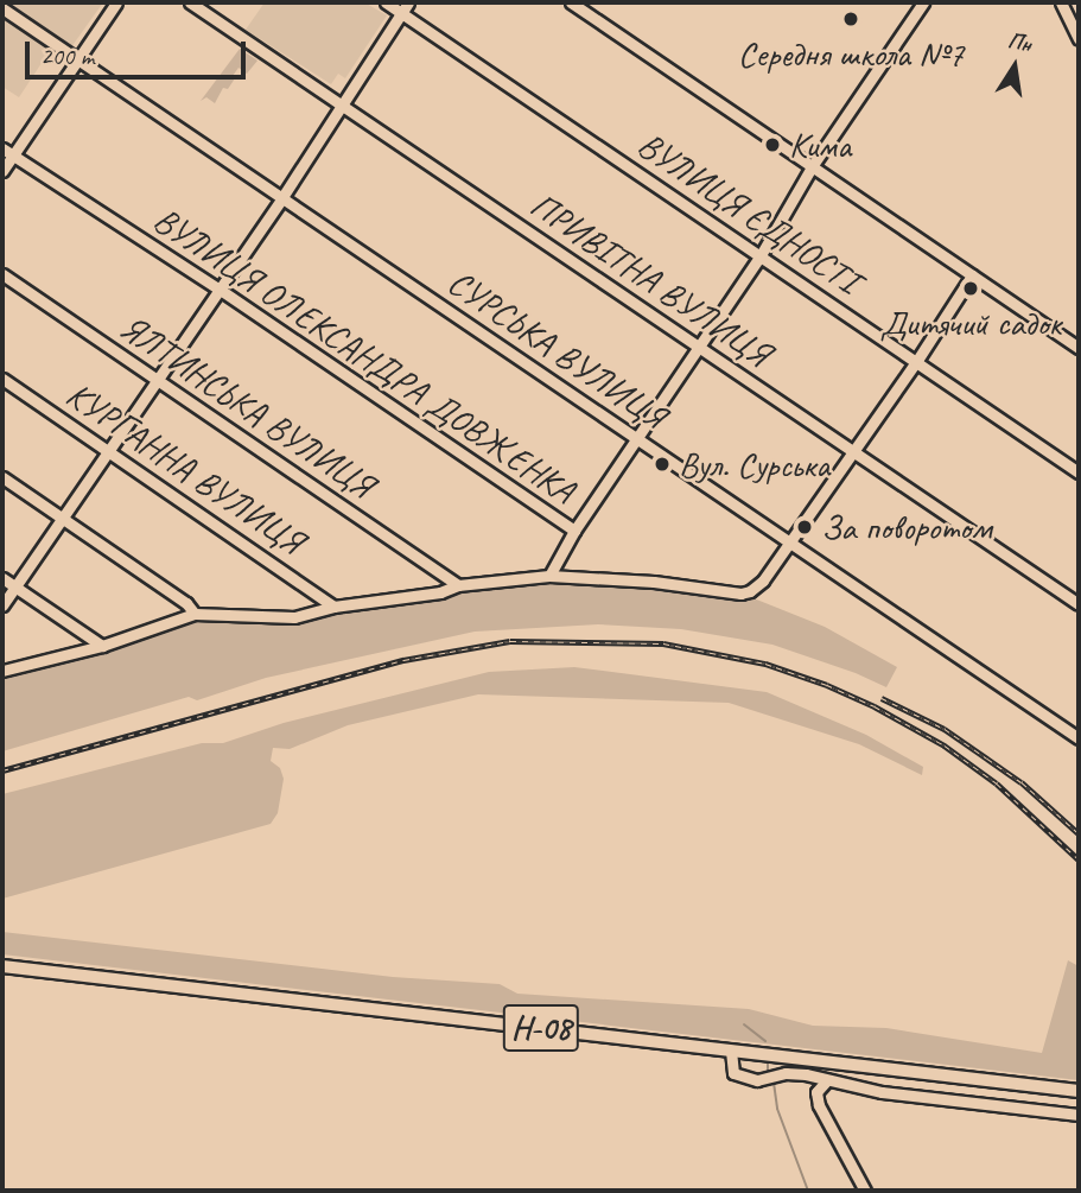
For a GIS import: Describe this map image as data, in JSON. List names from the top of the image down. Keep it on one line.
{"streets":{"main road":["Н-08"],"street":["ВУЛИЦЯ ЄДНОСТІ","ПРИВІТНА ВУЛИЦЯ","СУРСЬКА ВУЛИЦЯ","ВУЛИЦЯ ОЛЕКСАНДРА ДОВЖЕНКА","ЯЛТИНСЬКА ВУЛИЦЯ","КУРГАННА ВУЛИЦЯ"]},"places":["Середня школа №7","Кима","Дитячий садок","Вул. Сурська","За поворотом"],"scale_bar":"200 m","north":"top"}
